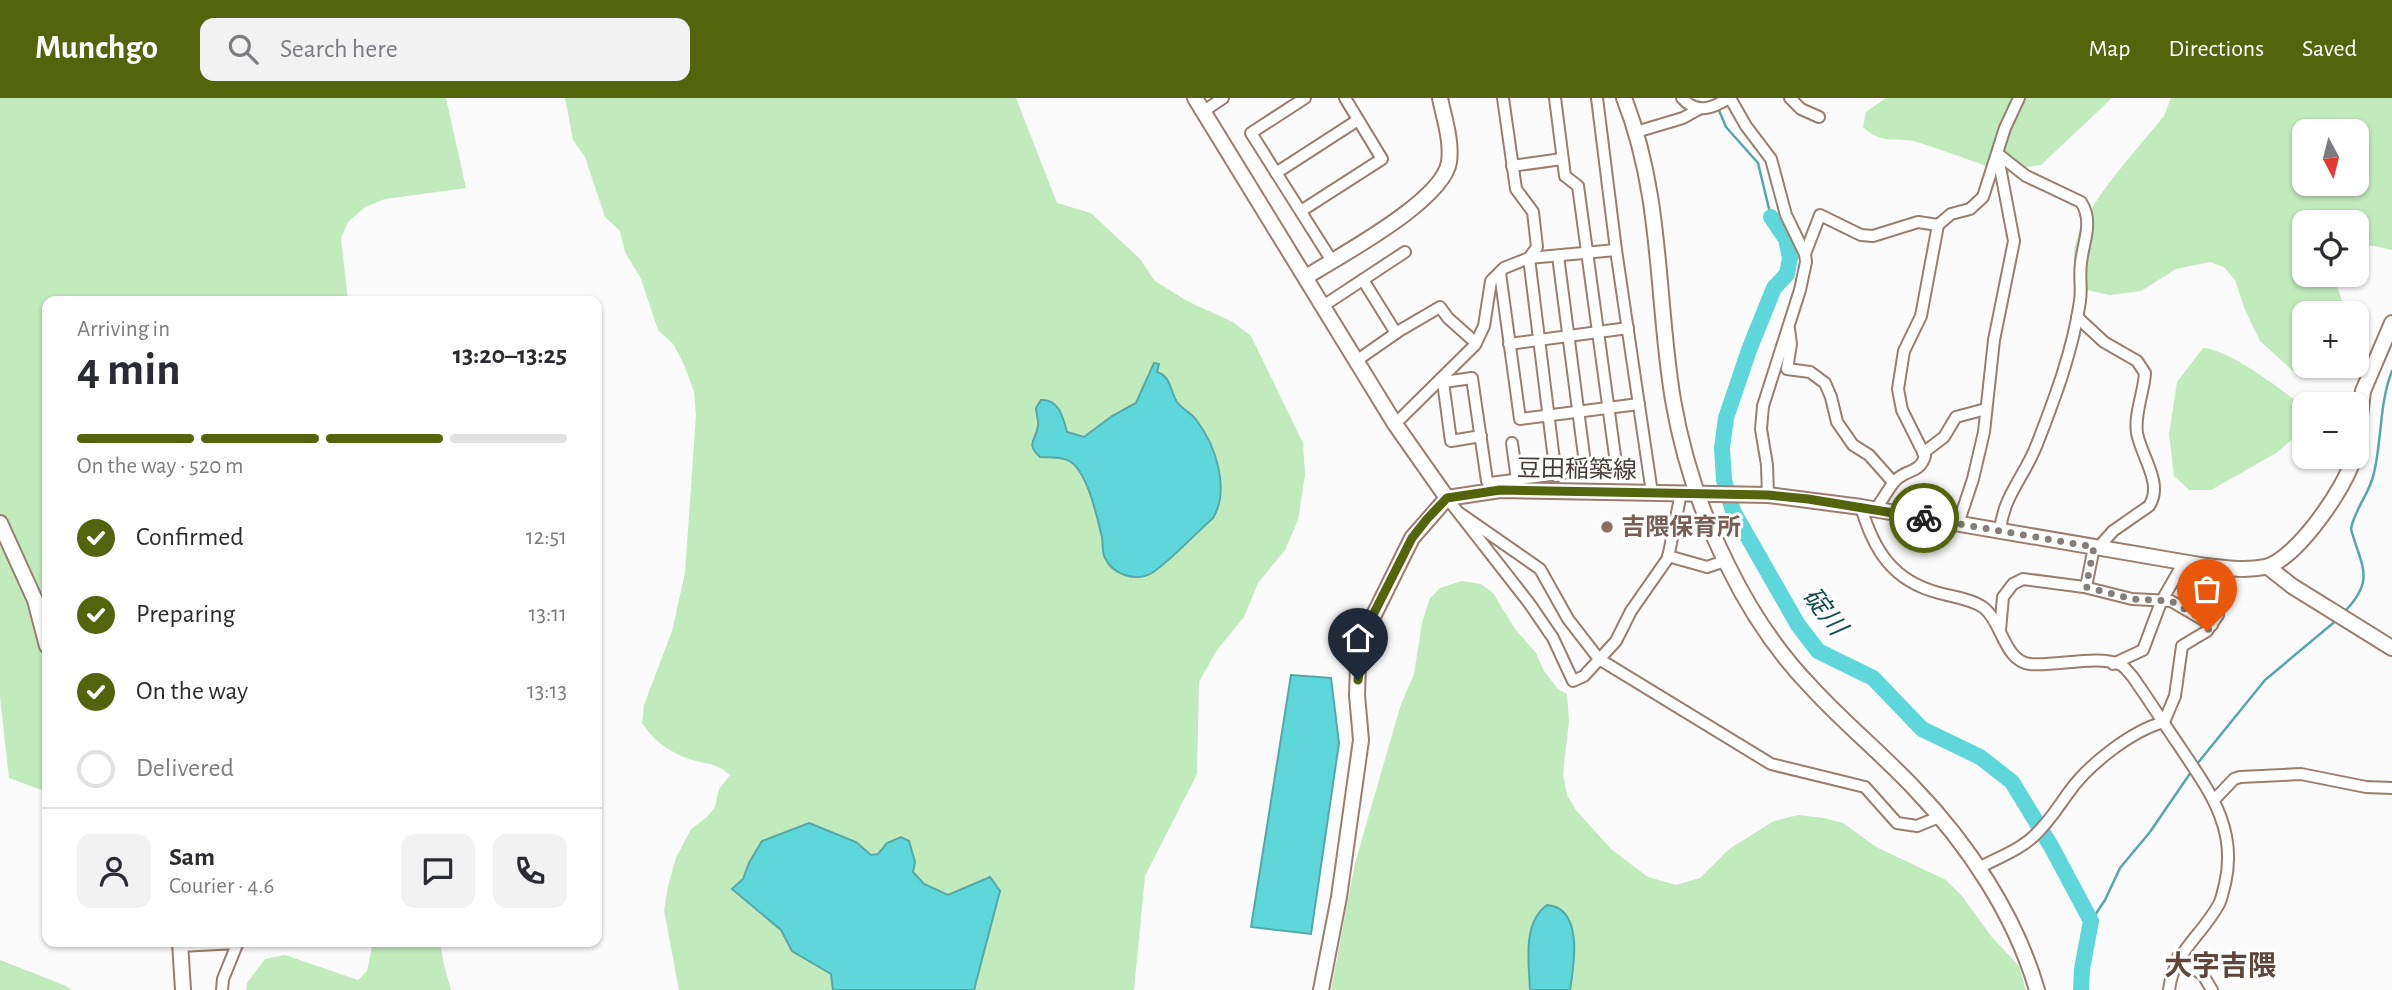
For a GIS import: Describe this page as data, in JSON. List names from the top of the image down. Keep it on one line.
{"streets":{"street":["豆田稲築線"]},"districts":["大字吉隈"],"water":["碇川"],"places":["吉隈保育所"],"north":"bottom","page":{"header":"Munchgo","search":"Search here","nav":["Map","Directions","Saved"],"map_buttons":["+","−"],"heading":["4 min","Arriving in","13:20–13:25"],"panel":["Sam","Courier · 4.6"],"bar":"On the way · 520 m","list":[["Confirmed","12:51"],["Preparing","13:11"],["On the way","13:13"],"Delivered"]}}
